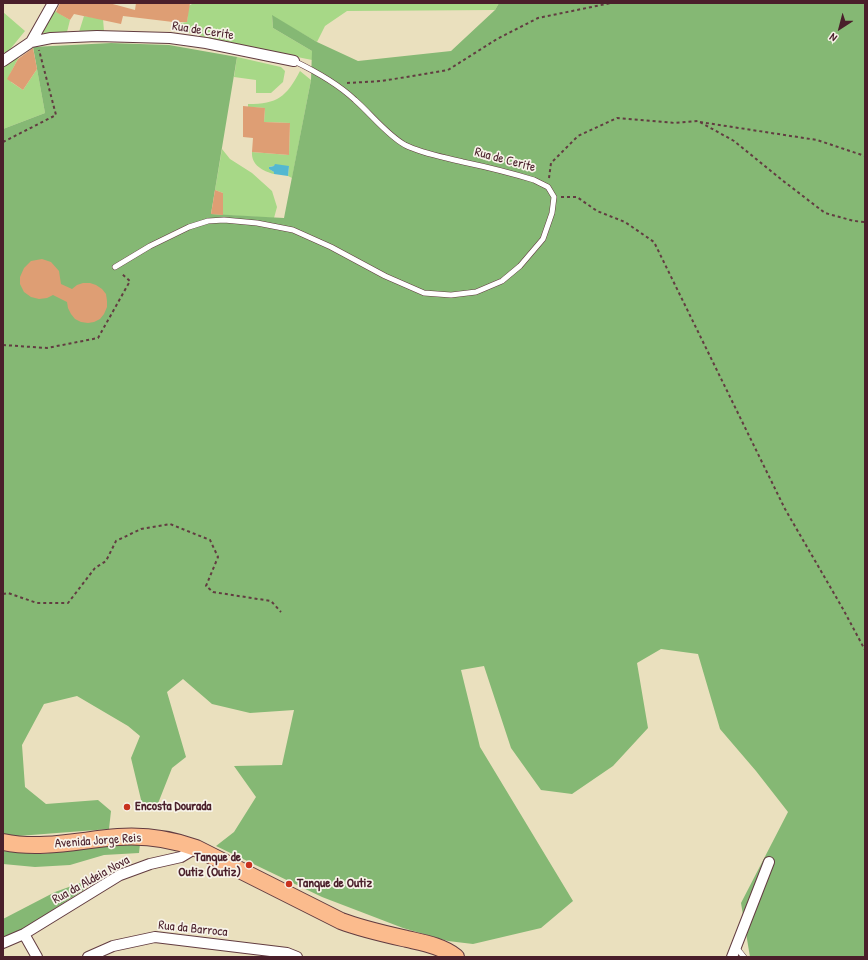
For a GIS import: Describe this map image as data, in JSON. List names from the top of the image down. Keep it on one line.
{"streets":{"main road":["Avenida Jorge Reis"],"street":["Rua de Cerite","Rua da Aldeia Nova","Rua da Barroca"]},"crossings":[["Avenida Jorge Reis","Rua da Aldeia Nova"]],"places":["Encosta Dourada","Tanque de Outiz (Outiz)","Tanque de Outiz"],"north":"bottom left"}
